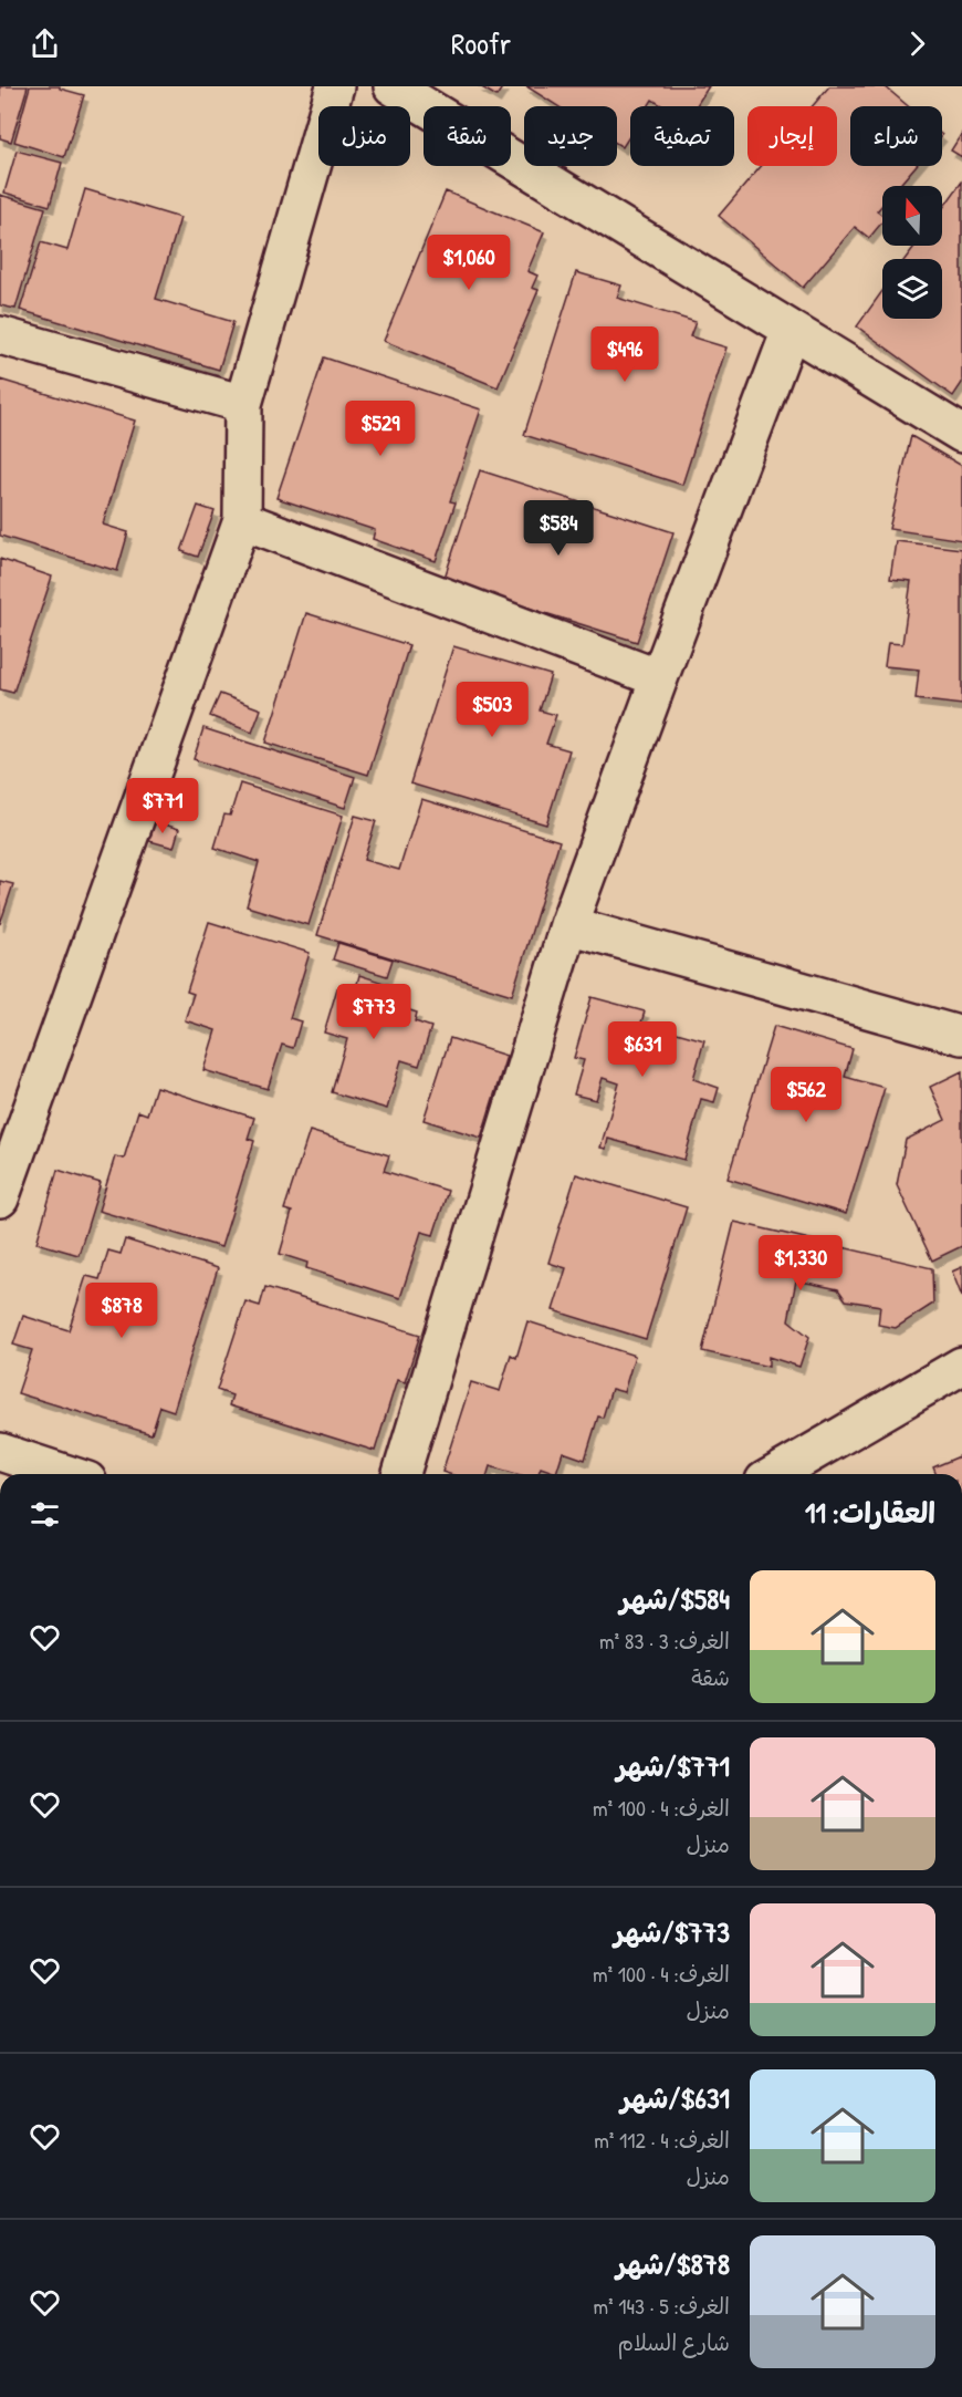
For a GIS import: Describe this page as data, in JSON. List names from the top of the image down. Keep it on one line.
{"north":"top","page":{"header":"Roofr","chip":["شراء","إيجار","تصفية","جديد","شقة","منزل"],"price":["$1,060","$496","$529","$584","$503","$771","$773","$631","$562","$1,330","$878"],"heading":"العقارات: 11","list":[{"name":"$584/شهر","note":"الغرف: 3 · 83 m² · شقة"},{"name":"$771/شهر","note":"الغرف: 4 · 100 m² · منزل"},{"name":"$773/شهر","note":"الغرف: 4 · 100 m² · منزل"},{"name":"$631/شهر","note":"الغرف: 4 · 112 m² · منزل"},{"name":"$878/شهر","note":"الغرف: 5 · 143 m² · شارع السلام"}]}}
